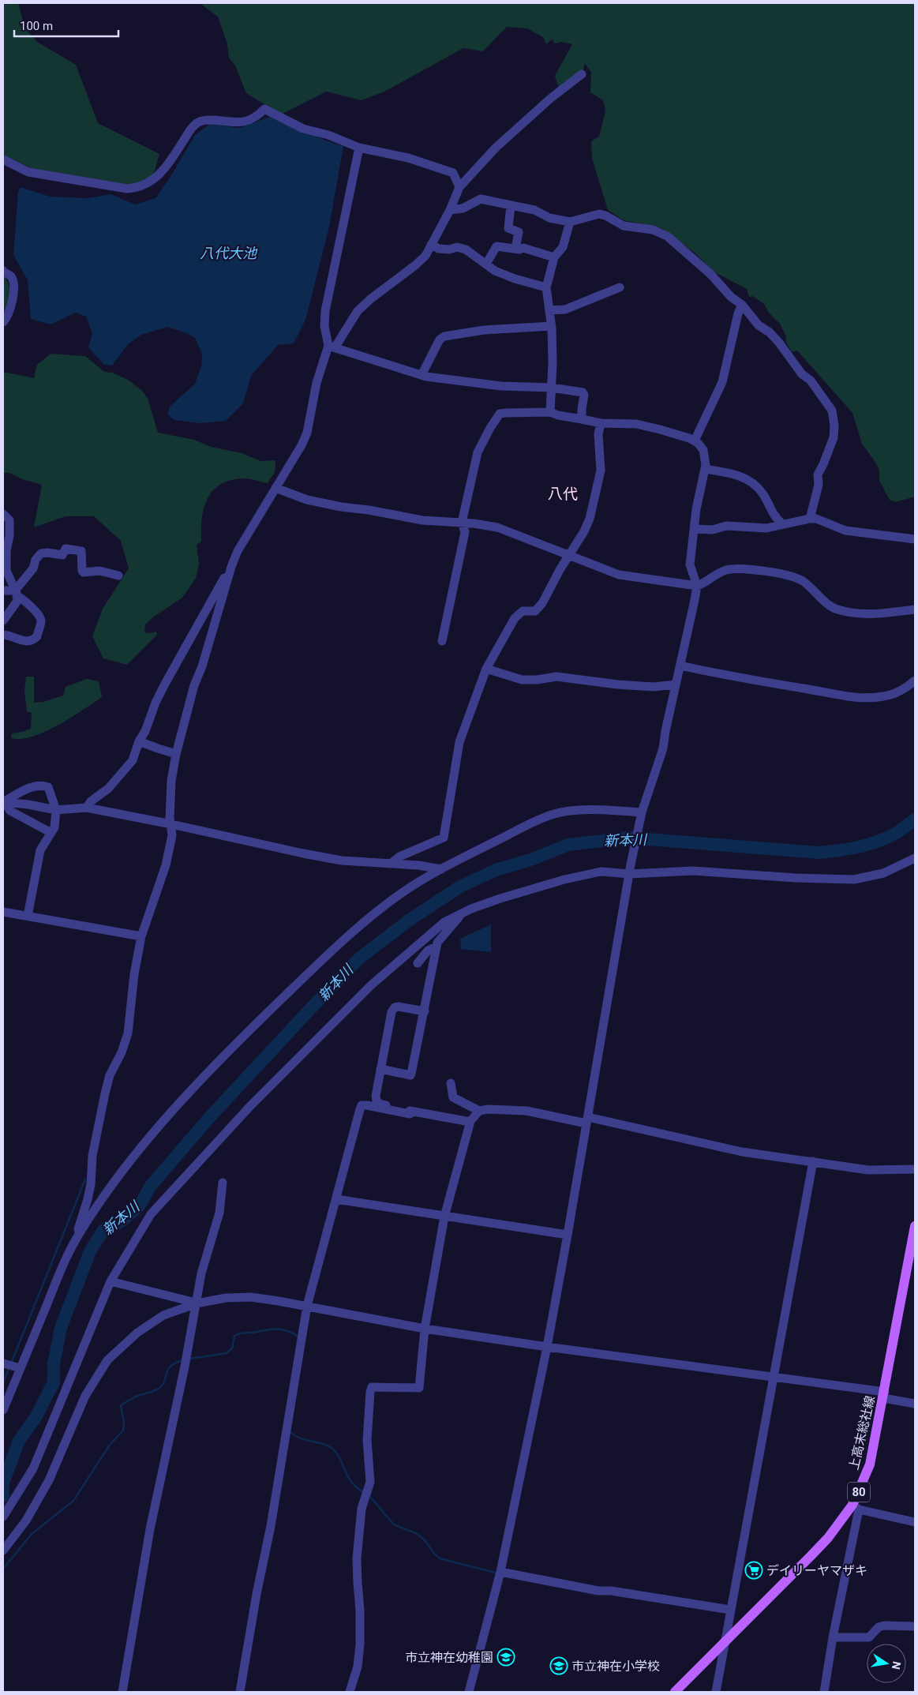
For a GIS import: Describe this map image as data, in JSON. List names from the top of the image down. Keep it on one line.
{"streets":{"main road":["上高末総社線","80"]},"districts":["八代"],"water":["八代大池","新本川"],"places":{"supermarket":["デイリーヤマザキ"],"school or university":["市立神在幼稚園","市立神在小学校"]},"scale_bar":"100 m","north":"right"}
